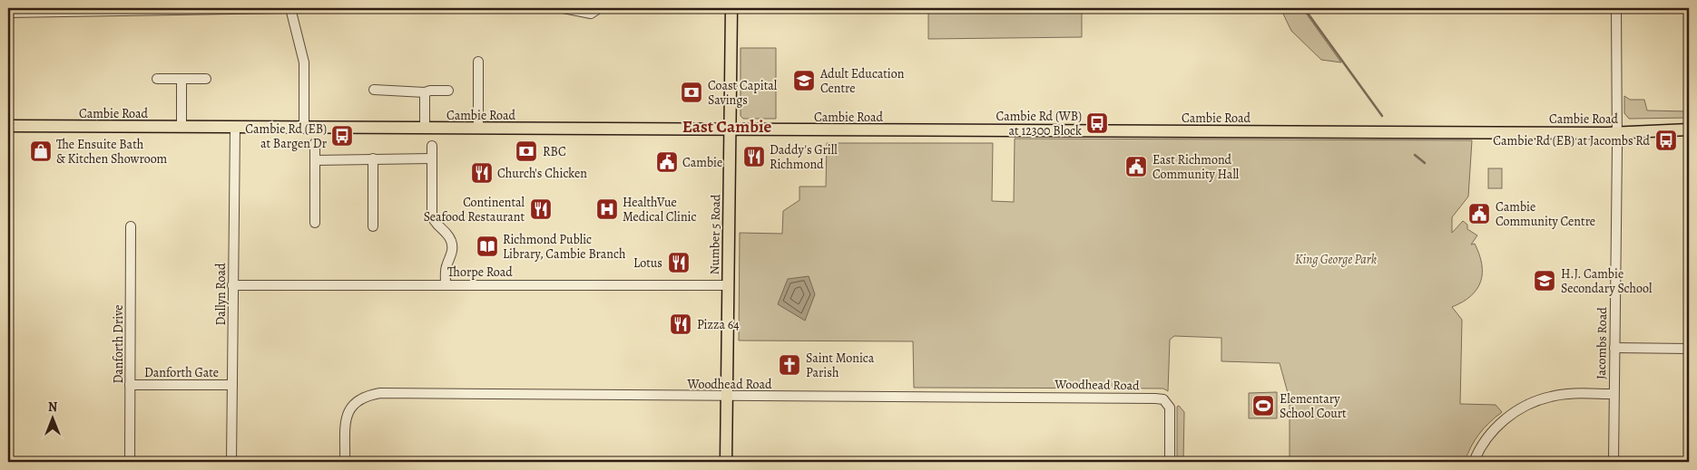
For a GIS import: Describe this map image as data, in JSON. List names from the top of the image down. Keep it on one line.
{"streets":{"main road":["Cambie Road","Number 5 Road"],"street":["Thorpe Road","Dallyn Road","Jacombs Road","Danforth Drive","Danforth Gate","Woodhead Road"]},"crossings":[["Cambie Road","Number 5 Road"],["Cambie Road","Dallyn Road"],["Cambie Road","Jacombs Road"],["Number 5 Road","Thorpe Road"],["Number 5 Road","Woodhead Road"],["Thorpe Road","Dallyn Road"],["Dallyn Road","Danforth Gate"],["Danforth Drive","Danforth Gate"]],"districts":["East Cambie"],"parks":["King George Park"],"places":{"school or university":["Adult Education Centre","H.J. Cambie Secondary School"],"bank":["Coast Capital Savings","RBC"],"bus stop":["Cambie Rd (WB) at 12300 Block","Cambie Rd (EB) at Bargen Dr","Cambie Rd (EB) at Jacombs Rd"],"shop":["The Ensuite Bath & Kitchen Showroom"],"restaurant":["Daddy's Grill Richmond","Church's Chicken","Continental Seafood Restaurant","Lotus","Pizza 64"],"public building":["Cambie","East Richmond Community Hall","Cambie Community Centre"],"hospital":["HealthVue Medical Clinic"],"library":["Richmond Public Library, Cambie Branch"],"church":["Saint Monica Parish"],"sports":["Elementary School Court"]},"north":"top"}
